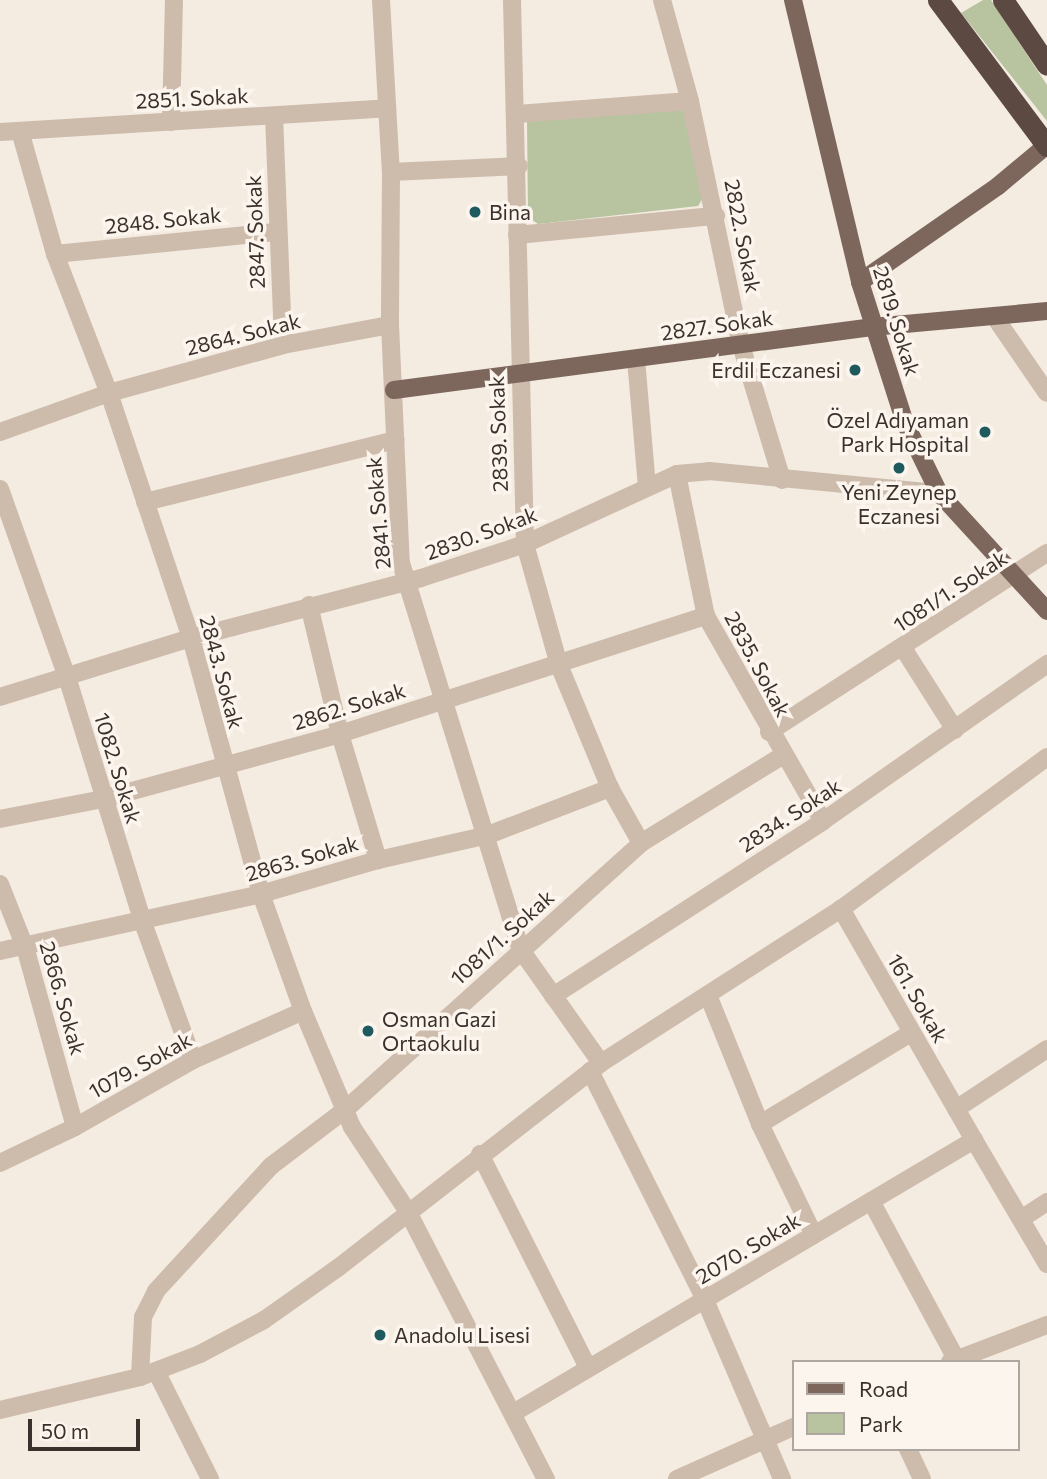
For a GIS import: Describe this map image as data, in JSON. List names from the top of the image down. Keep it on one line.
{"streets":{"main road":["2819. Sokak","2827. Sokak"],"street":["2851. Sokak","2848. Sokak","2847. Sokak","2822. Sokak","2864. Sokak","2839. Sokak","2841. Sokak","2830. Sokak","1081/1. Sokak","2835. Sokak","2843. Sokak","2862. Sokak","1082. Sokak","2834. Sokak","2863. Sokak","2866. Sokak","161. Sokak","1079. Sokak","2070. Sokak"]},"crossings":[["2851. Sokak","2847. Sokak"],["2851. Sokak","2841. Sokak"],["2851. Sokak","2843. Sokak"],["2848. Sokak","2847. Sokak"],["2848. Sokak","2843. Sokak"],["2847. Sokak","2864. Sokak"],["2822. Sokak","2827. Sokak"],["2822. Sokak","2830. Sokak"],["2819. Sokak","2827. Sokak"],["2819. Sokak","2830. Sokak"],["2819. Sokak","1081/1. Sokak"],["2827. Sokak","2839. Sokak"],["2827. Sokak","2841. Sokak"],["2864. Sokak","2841. Sokak"],["2864. Sokak","2843. Sokak"],["2839. Sokak","2830. Sokak"],["2839. Sokak","1081/1. Sokak"],["2839. Sokak","2862. Sokak"],["2839. Sokak","2863. Sokak"],["2841. Sokak","2830. Sokak"],["2841. Sokak","1081/1. Sokak"],["2841. Sokak","2862. Sokak"],["2841. Sokak","2834. Sokak"],["2841. Sokak","2863. Sokak"],["2841. Sokak","2070. Sokak"],["2830. Sokak","2835. Sokak"],["2830. Sokak","2843. Sokak"],["2830. Sokak","1082. Sokak"],["1081/1. Sokak","2835. Sokak"],["1081/1. Sokak","2843. Sokak"],["2835. Sokak","2862. Sokak"],["2835. Sokak","2834. Sokak"],["2843. Sokak","2862. Sokak"],["2843. Sokak","2863. Sokak"],["2843. Sokak","1079. Sokak"],["2843. Sokak","2070. Sokak"],["2862. Sokak","1082. Sokak"],["1082. Sokak","2863. Sokak"],["1082. Sokak","1079. Sokak"],["2863. Sokak","2866. Sokak"],["2866. Sokak","1079. Sokak"]],"places":["Bina","Erdil Eczanesi","Özel Adıyaman Park Hospital","Yeni Zeynep Eczanesi","Osman Gazi Ortaokulu","Anadolu Lisesi"],"legend":["Road","Park"],"scale_bar":"50 m"}
